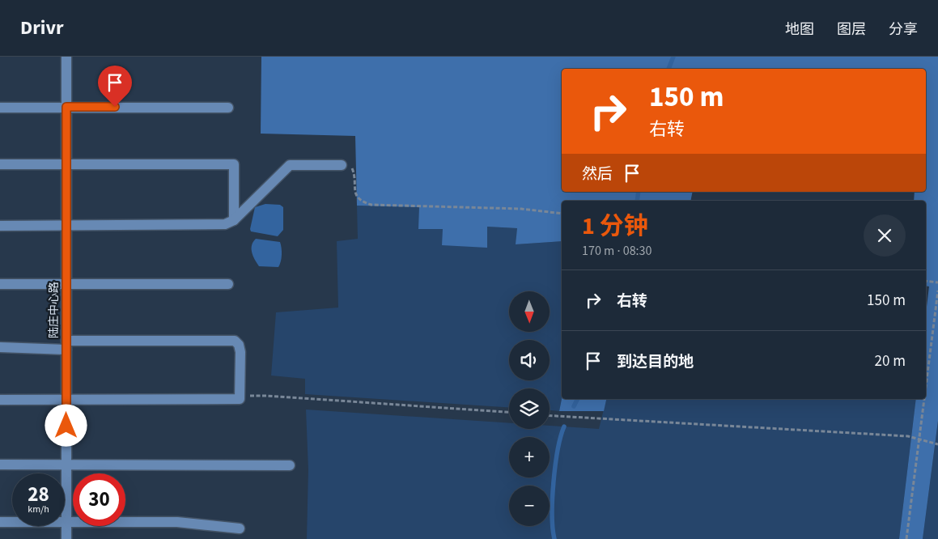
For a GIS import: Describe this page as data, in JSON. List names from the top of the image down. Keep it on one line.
{"streets":{"street":["陆庄中心路"]},"north":"bottom","page":{"header":"Drivr","nav":["地图","图层","分享"],"turn":["150 m","右转"],"then":"然后","heading":["1 分钟","170 m · 08:30"],"list":[{"name":"右转","value":"150 m"},{"name":"到达目的地","value":"20 m"}],"map_buttons":["+","−"],"speed":"28 km/h","limit":"30"}}
